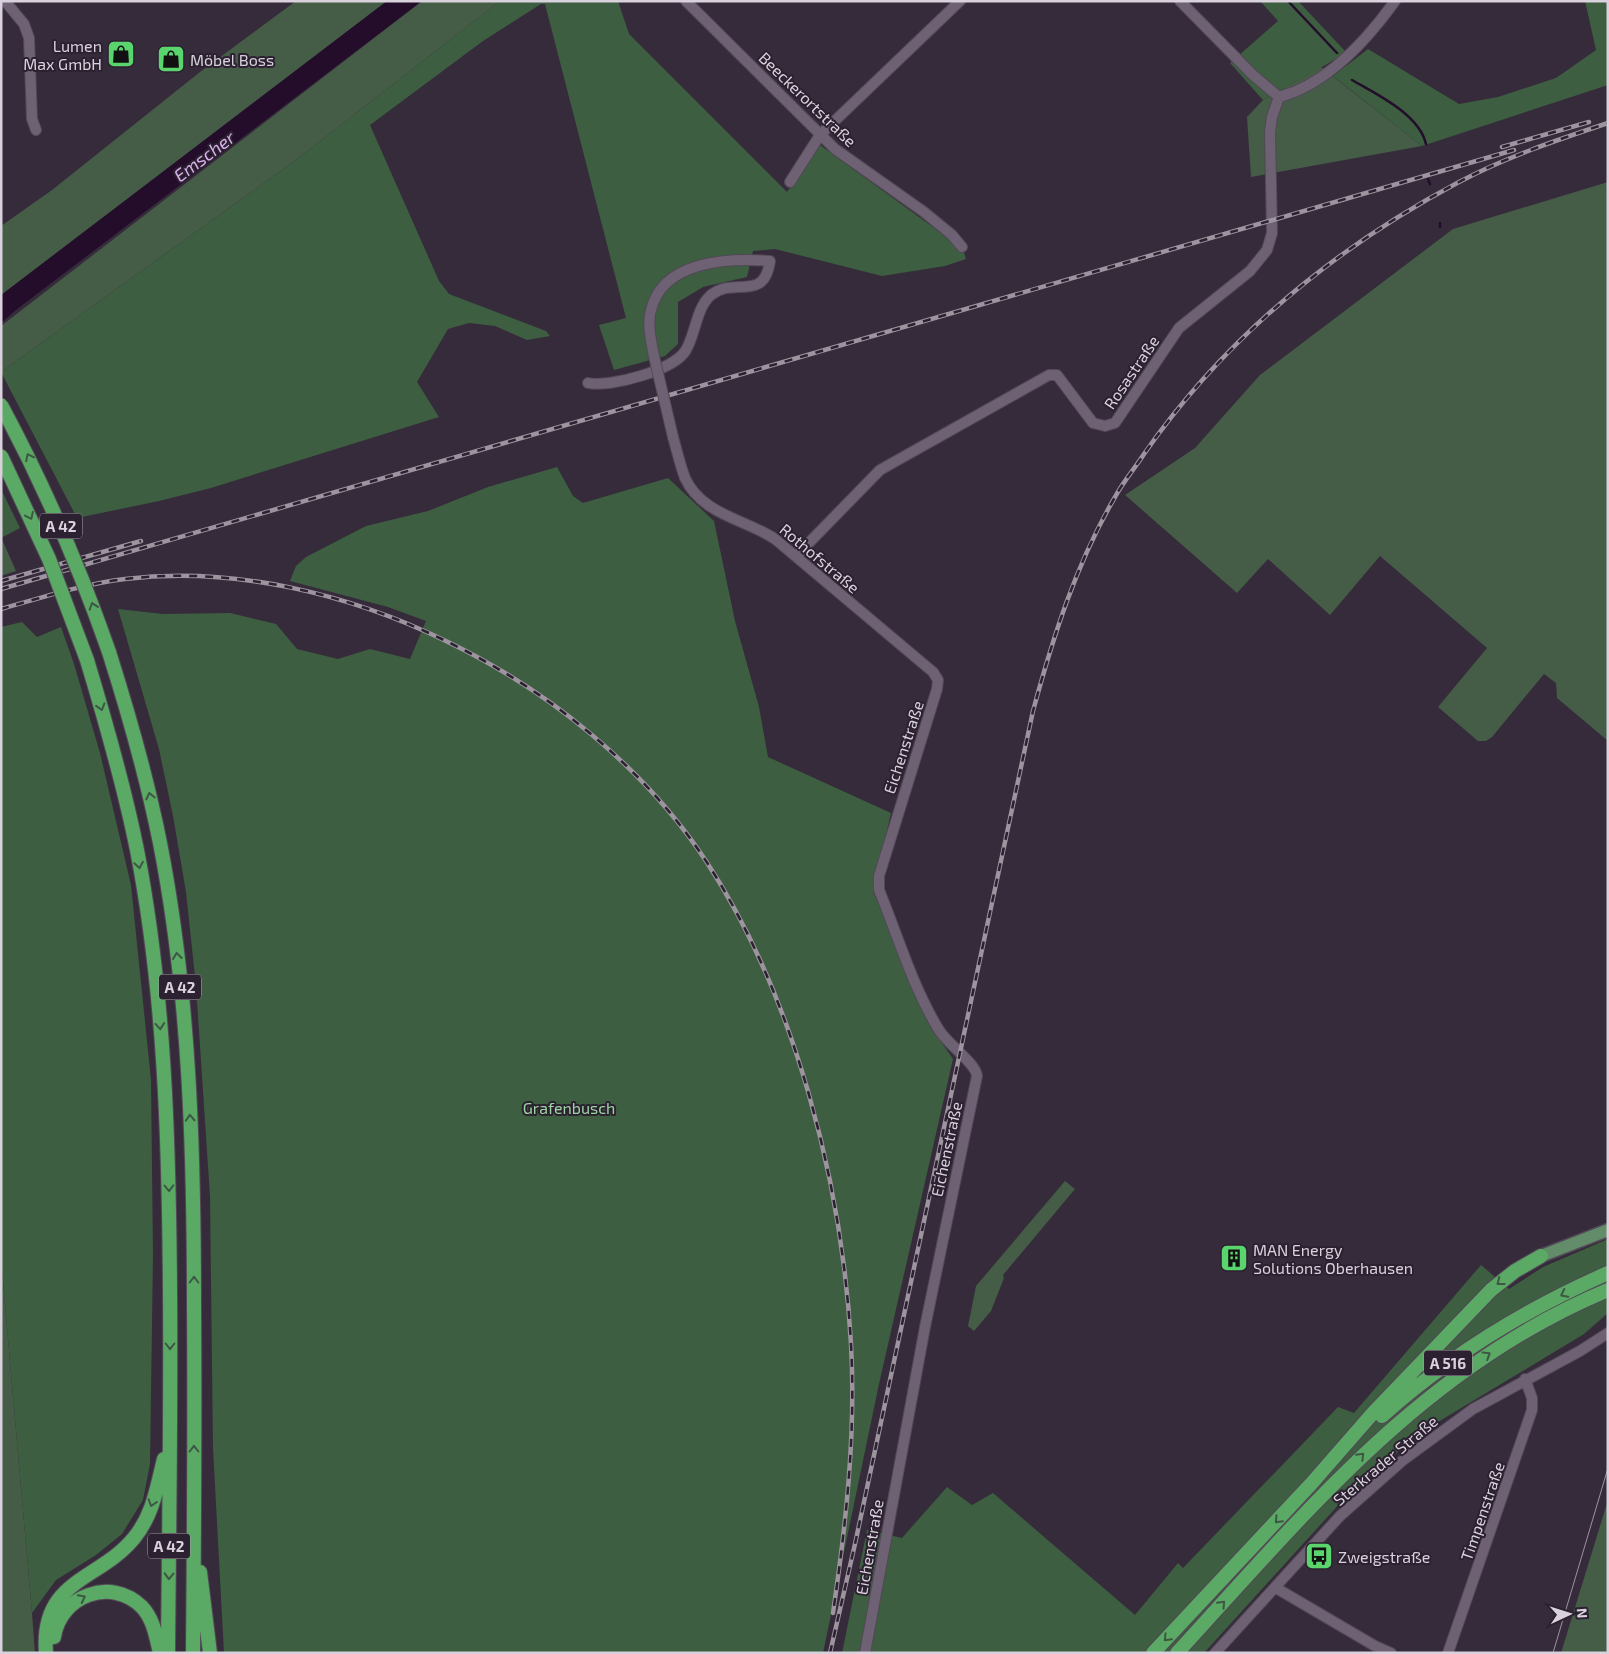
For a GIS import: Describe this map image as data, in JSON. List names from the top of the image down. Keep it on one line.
{"streets":{"highway":["A 42","A 516"],"street":["Beeckerortstraße","Rosastraße","Rothofstraße","Eichenstraße","Sterkrader Straße","Timpenstraße"]},"crossings":[["Rosastraße","Rothofstraße"],["Rothofstraße","Eichenstraße"],["Sterkrader Straße","Timpenstraße"]],"water":["Emscher"],"parks":["Grafenbusch"],"places":{"shop":["Lumen Max GmbH","Möbel Boss"],"building":["MAN Energy Solutions Oberhausen"],"bus stop":["Zweigstraße"]},"north":"right"}
